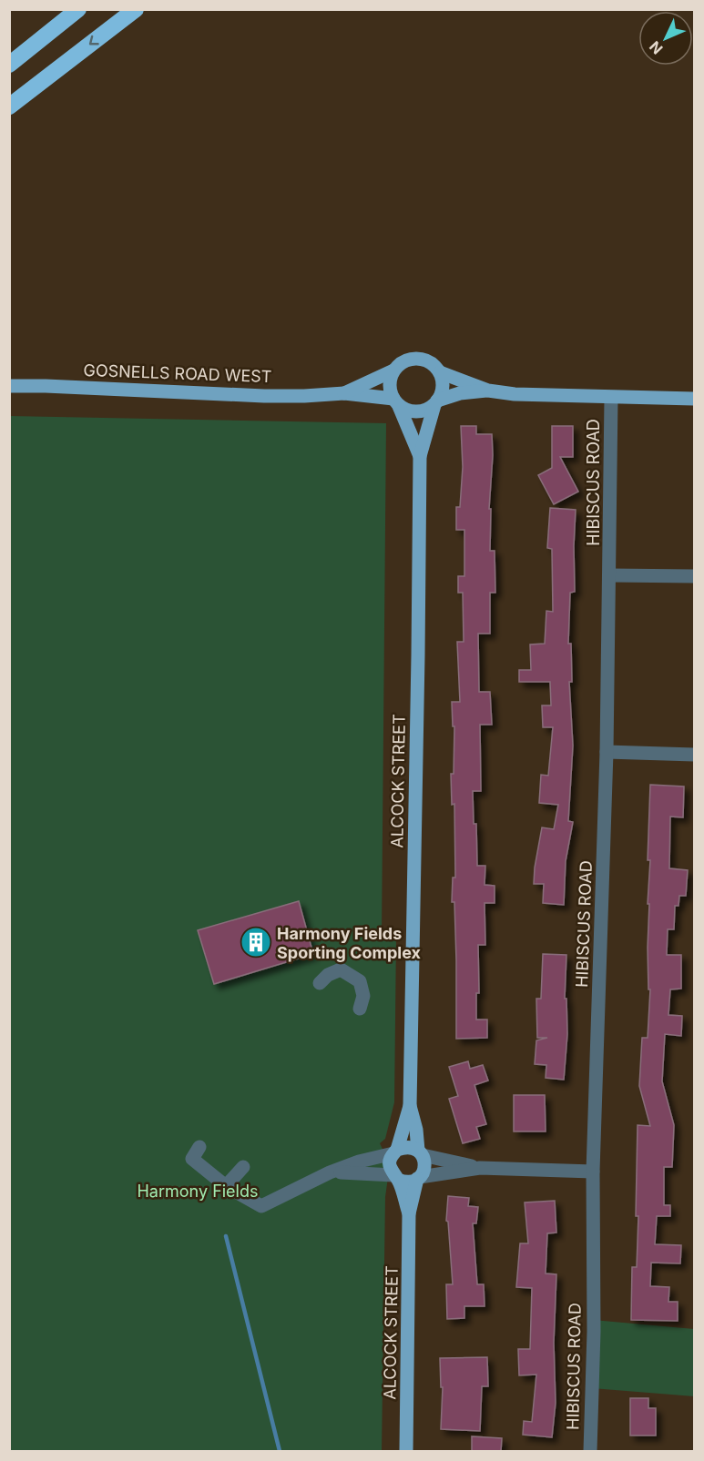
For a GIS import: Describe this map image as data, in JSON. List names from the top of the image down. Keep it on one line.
{"streets":{"main road":["GOSNELLS ROAD WEST","ALCOCK STREET"],"street":["HIBISCUS ROAD"]},"crossings":[["GOSNELLS ROAD WEST","HIBISCUS ROAD"],["GOSNELLS ROAD WEST","ALCOCK STREET"]],"parks":["Harmony Fields"],"places":{"building":["Harmony Fields Sporting Complex"]},"north":"bottom left"}
